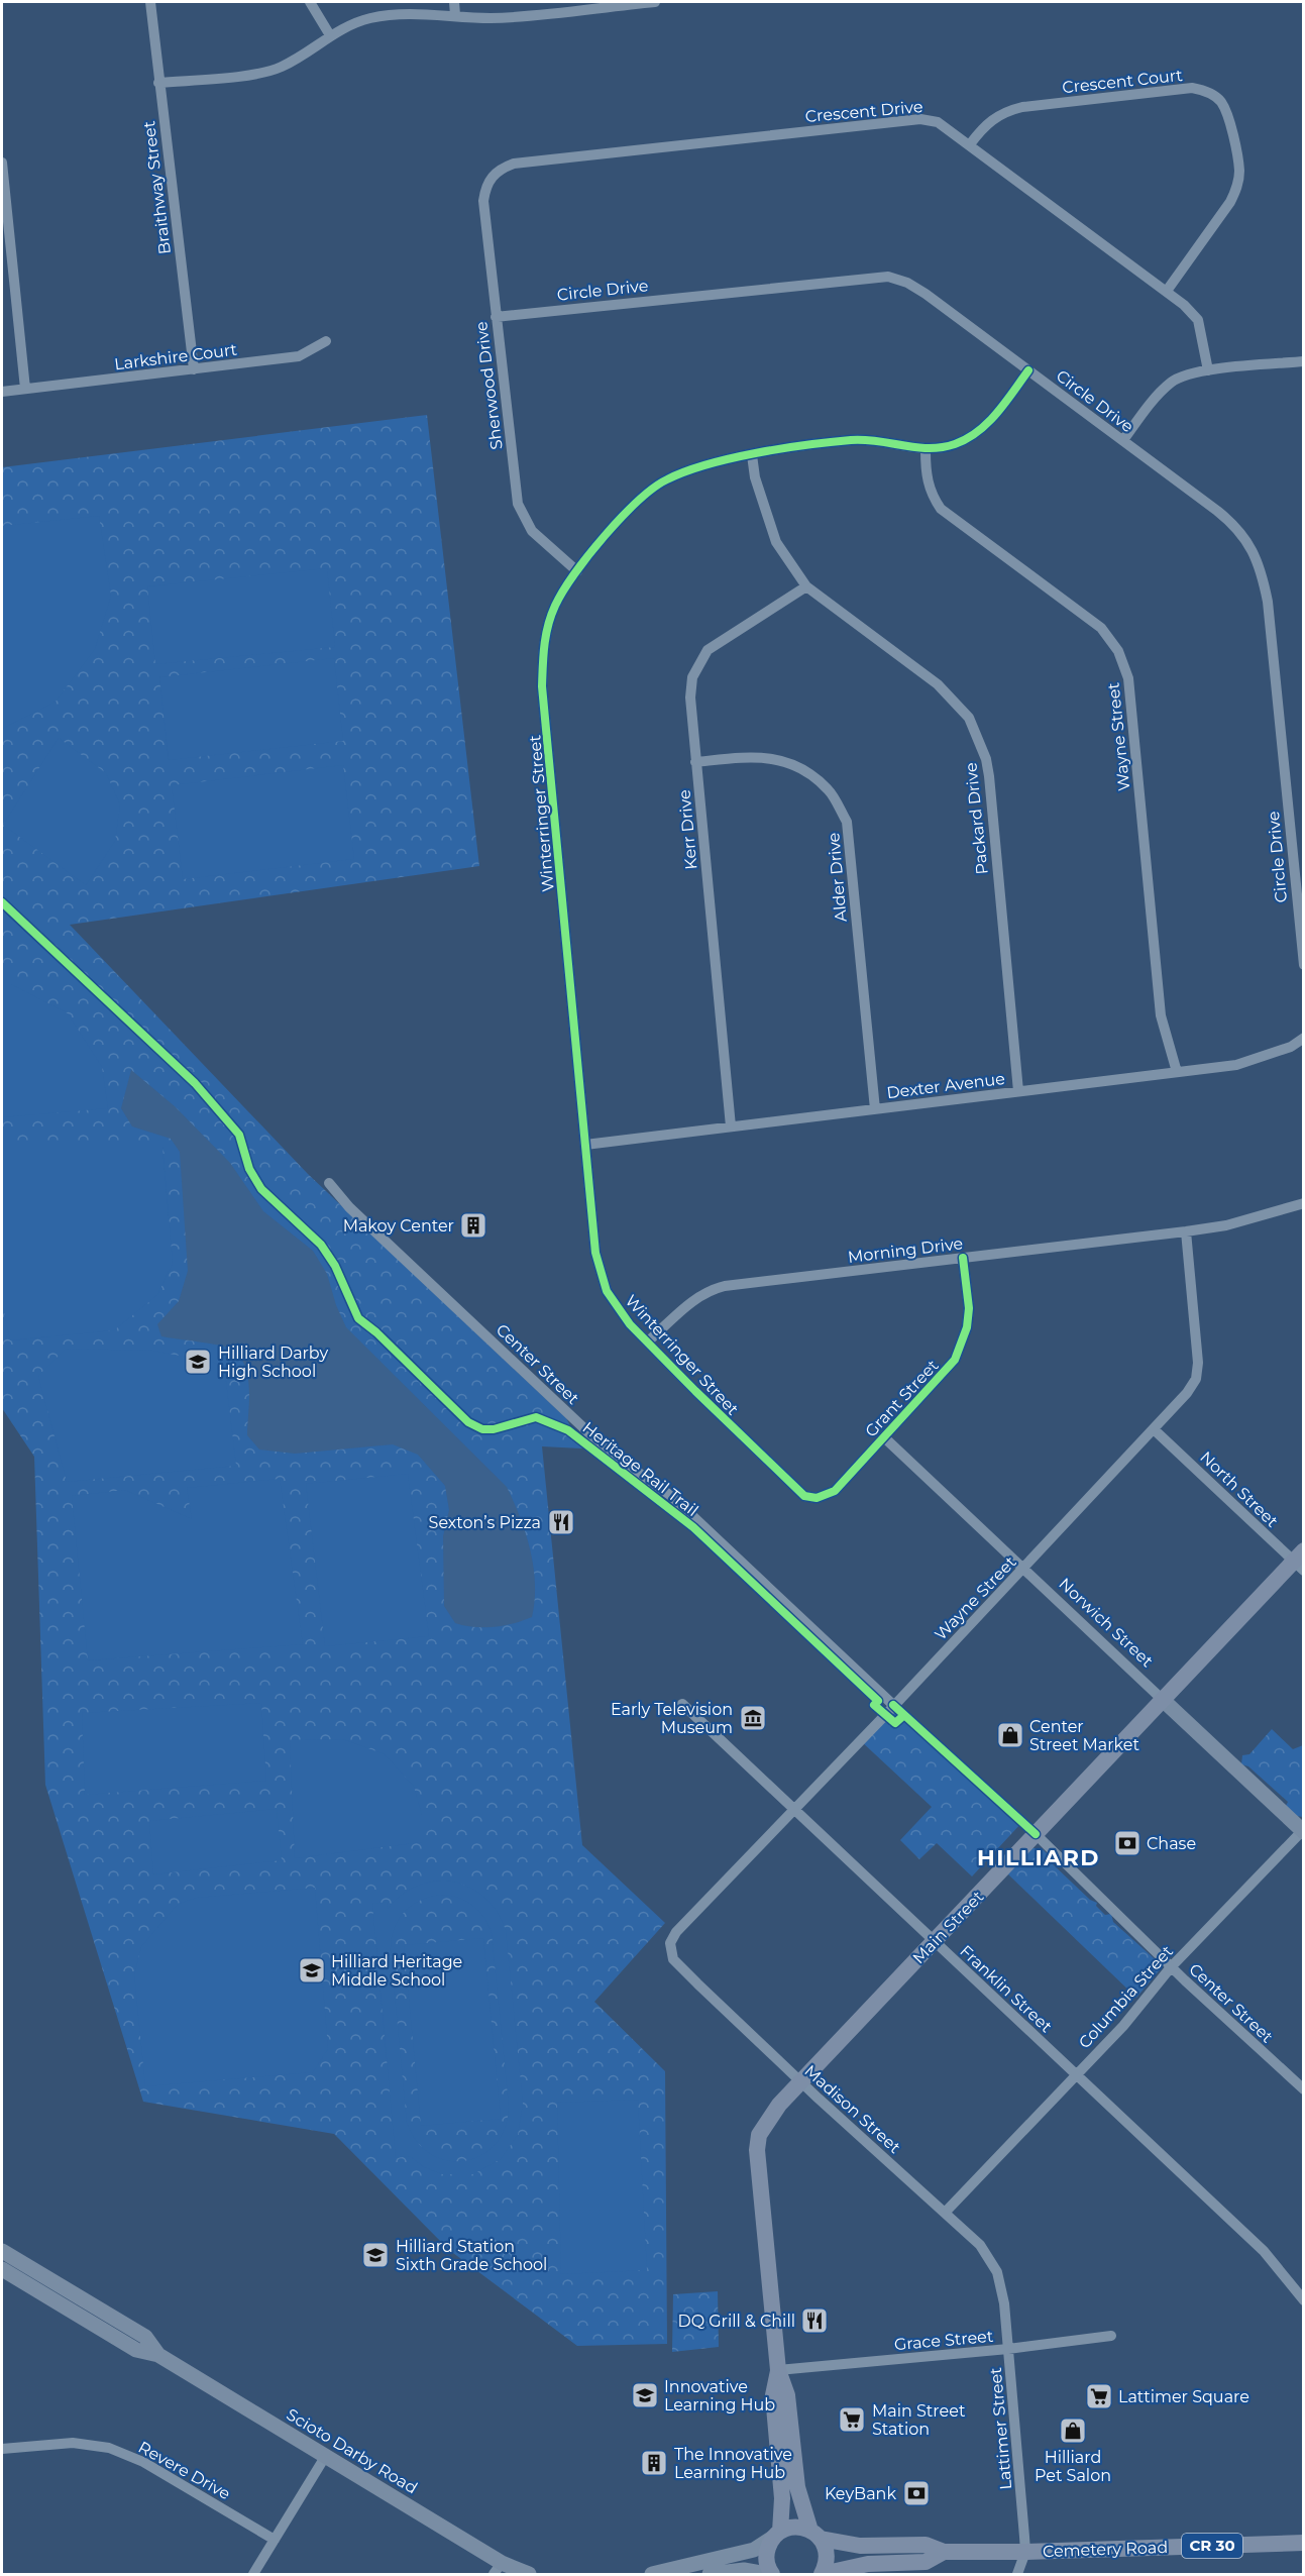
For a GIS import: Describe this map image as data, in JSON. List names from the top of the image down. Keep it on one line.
{"streets":{"main road":["Norwich Street","Main Street","Scioto Darby Road","CR 30","Cemetery Road"],"street":["Crescent Court","Crescent Drive","Braithway Street","Circle Drive","Larkshire Court","Sherwood Drive","Wayne Street","Winterringer Street","Packard Drive","Kerr Drive","Alder Drive","Dexter Avenue","Morning Drive","Center Street","Grant Street","North Street","Franklin Street","Columbia Street","Madison Street","Grace Street","Lattimer Street","Revere Drive"],"cycle path":["Heritage Rail Trail"]},"crossings":[["Crescent Court","Crescent Drive"],["Crescent Drive","Sherwood Drive"],["Braithway Street","Larkshire Court"],["Circle Drive","Sherwood Drive"],["Sherwood Drive","Winterringer Street"],["Wayne Street","Winterringer Street"],["Wayne Street","Dexter Avenue"],["Wayne Street","Morning Drive"],["Wayne Street","Center Street"],["Wayne Street","North Street"],["Wayne Street","Norwich Street"],["Wayne Street","Franklin Street"],["Wayne Street","Madison Street"],["Winterringer Street","Packard Drive"],["Winterringer Street","Dexter Avenue"],["Winterringer Street","Morning Drive"],["Winterringer Street","Grant Street"],["Packard Drive","Kerr Drive"],["Packard Drive","Dexter Avenue"],["Kerr Drive","Alder Drive"],["Kerr Drive","Dexter Avenue"],["Alder Drive","Dexter Avenue"],["Morning Drive","Grant Street"],["Center Street","Main Street"],["Center Street","Columbia Street"],["Grant Street","Norwich Street"],["North Street","Main Street"],["Norwich Street","Main Street"],["Norwich Street","Columbia Street"],["Main Street","Franklin Street"],["Main Street","Madison Street"],["Main Street","Grace Street"],["Main Street","Cemetery Road"],["Franklin Street","Columbia Street"],["Columbia Street","Madison Street"],["Madison Street","Lattimer Street"],["Grace Street","Lattimer Street"],["Lattimer Street","Cemetery Road"]],"districts":["HILLIARD"],"places":{"building":["Makoy Center","The Innovative Learning Hub"],"school or university":["Hilliard Darby High School","Hilliard Heritage Middle School","Hilliard Station Sixth Grade School","Innovative Learning Hub"],"restaurant":["Sexton’s Pizza","DQ Grill & Chill"],"museum":["Early Television Museum"],"shop":["Center Street Market","Hilliard Pet Salon"],"bank":["Chase","KeyBank"],"supermarket":["Lattimer Square","Main Street Station"]}}
